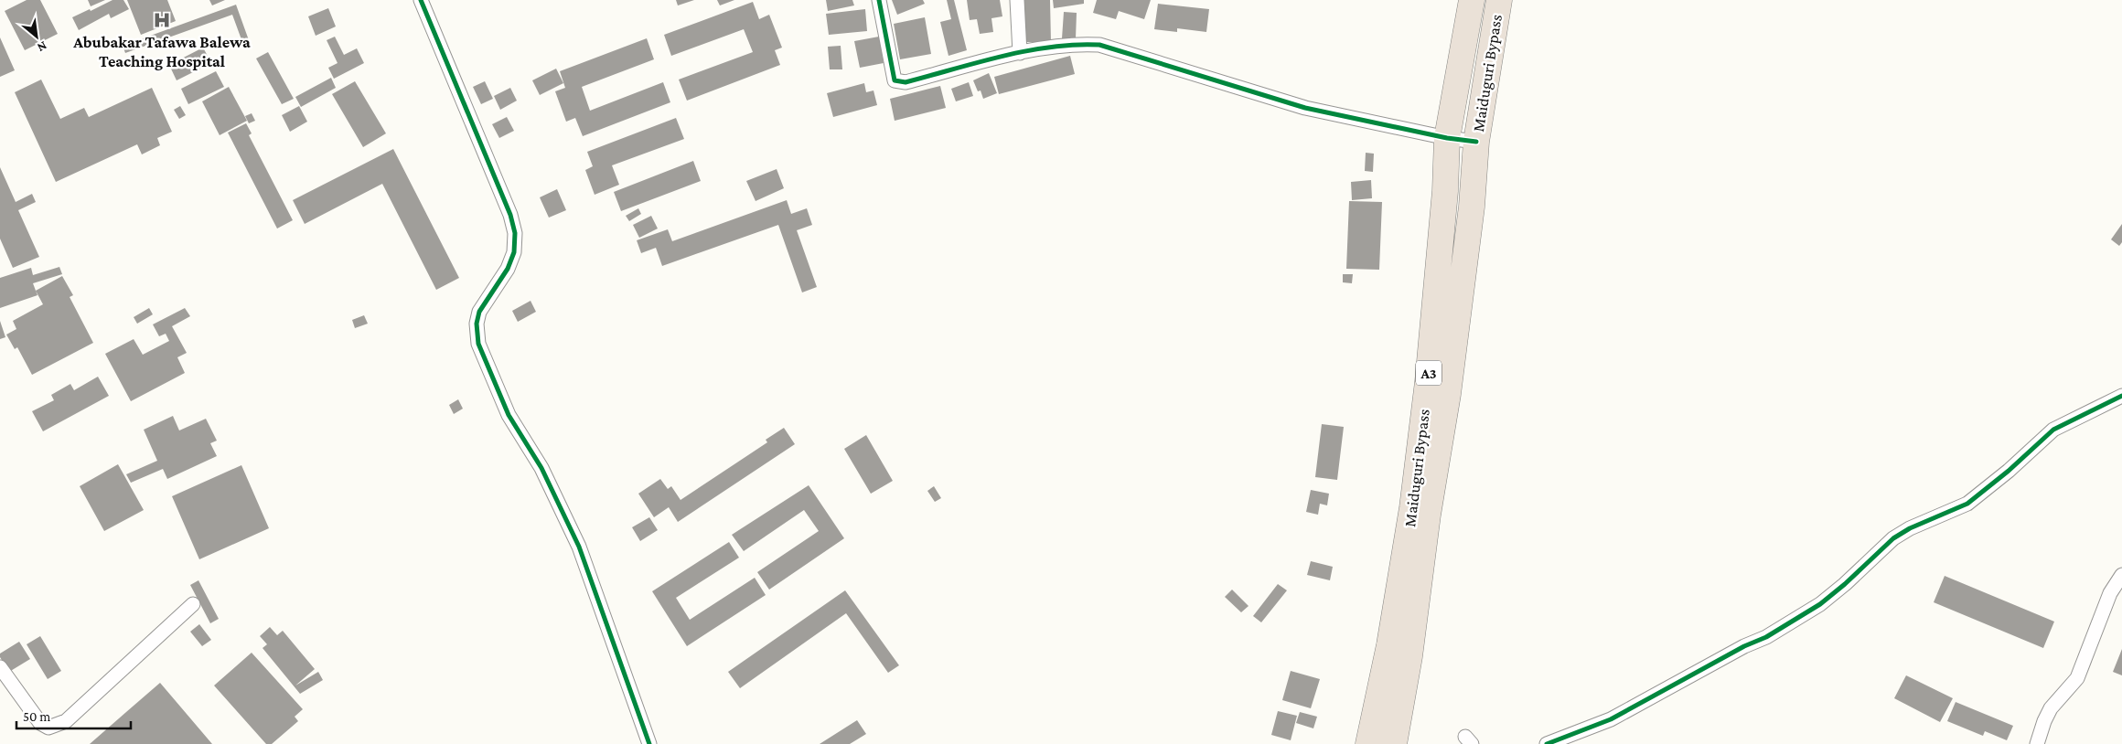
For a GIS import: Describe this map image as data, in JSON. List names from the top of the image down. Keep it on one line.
{"streets":{"highway":["Maiduguri Bypass","A3"]},"places":{"hospital":["Abubakar Tafawa Balewa Teaching Hospital"]},"scale_bar":"50 m","north":"bottom right"}
